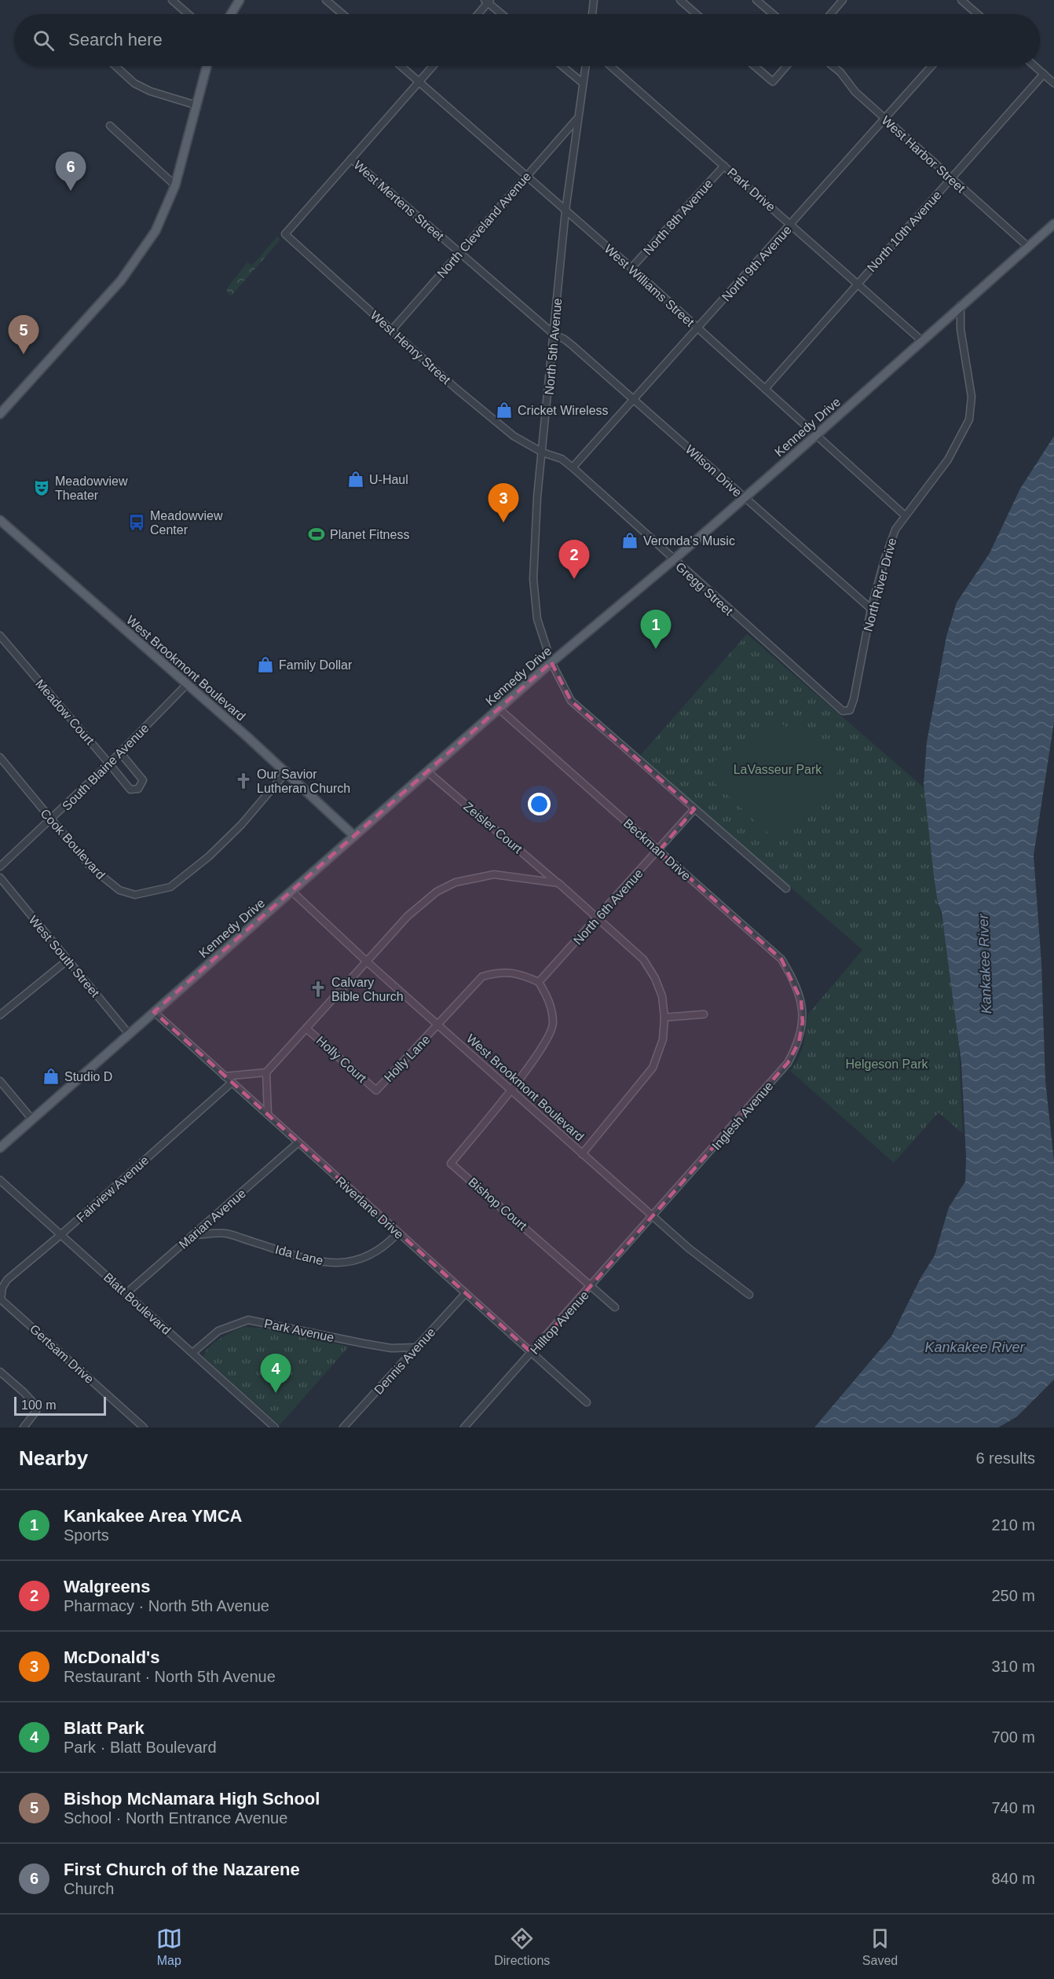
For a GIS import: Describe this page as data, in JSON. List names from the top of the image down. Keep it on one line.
{"streets":{"main road":["Kennedy Drive","West Brookmont Boulevard"],"street":["West Harbor Street","Park Drive","West Mertens Street","North 8th Avenue","North Cleveland Avenue","North 10th Avenue","North 9th Avenue","West Williams Street","North 5th Avenue","West Henry Street","Wilson Drive","North River Drive","Gregg Street","Meadow Court","South Blaine Avenue","Zeisler Court","Cook Boulevard","Beckman Drive","North 6th Avenue","West South Street","Holly Lane","Holly Court","Inglesh Avenue","Fairview Avenue","Bishop Court","Riverlane Drive","Marian Avenue","Ida Lane","Blatt Boulevard","Hilltop Avenue","Park Avenue","Gertsam Drive","Dennis Avenue"]},"crossings":[["West Harbor Street","North 10th Avenue"],["West Harbor Street","North 9th Avenue"],["West Harbor Street","Kennedy Drive"],["Park Drive","North 8th Avenue"],["Park Drive","North 10th Avenue"],["Park Drive","North 9th Avenue"],["Park Drive","Kennedy Drive"],["West Mertens Street","North Cleveland Avenue"],["West Mertens Street","North 5th Avenue"],["West Mertens Street","West Henry Street"],["West Mertens Street","Wilson Drive"],["North 8th Avenue","West Williams Street"],["North Cleveland Avenue","West Williams Street"],["North Cleveland Avenue","North 5th Avenue"],["North Cleveland Avenue","West Henry Street"],["North 10th Avenue","West Williams Street"],["North 9th Avenue","West Williams Street"],["North 9th Avenue","Wilson Drive"],["North 9th Avenue","Gregg Street"],["West Williams Street","North 5th Avenue"],["West Williams Street","Kennedy Drive"],["West Williams Street","North River Drive"],["North 5th Avenue","West Henry Street"],["North 5th Avenue","Kennedy Drive"],["North 5th Avenue","Wilson Drive"],["North 5th Avenue","Gregg Street"],["North 5th Avenue","North 6th Avenue"],["West Henry Street","Gregg Street"],["Kennedy Drive","Wilson Drive"],["Kennedy Drive","North River Drive"],["Kennedy Drive","Gregg Street"],["Kennedy Drive","West Brookmont Boulevard"],["Kennedy Drive","Zeisler Court"],["Kennedy Drive","Beckman Drive"],["Kennedy Drive","West South Street"],["Kennedy Drive","Riverlane Drive"],["Wilson Drive","North River Drive"],["North River Drive","Gregg Street"],["West Brookmont Boulevard","South Blaine Avenue"],["West Brookmont Boulevard","Zeisler Court"],["West Brookmont Boulevard","Cook Boulevard"],["West Brookmont Boulevard","North 6th Avenue"],["West Brookmont Boulevard","Holly Lane"],["West Brookmont Boulevard","Inglesh Avenue"],["West Brookmont Boulevard","Bishop Court"],["West Brookmont Boulevard","Hilltop Avenue"],["Meadow Court","South Blaine Avenue"],["South Blaine Avenue","Cook Boulevard"],["Zeisler Court","North 6th Avenue"],["Beckman Drive","North 6th Avenue"],["Beckman Drive","Inglesh Avenue"],["North 6th Avenue","Holly Lane"],["North 6th Avenue","Bishop Court"],["Holly Lane","Holly Court"],["Holly Lane","Bishop Court"],["Inglesh Avenue","Hilltop Avenue"],["Fairview Avenue","Riverlane Drive"],["Fairview Avenue","Blatt Boulevard"],["Fairview Avenue","Gertsam Drive"],["Bishop Court","Hilltop Avenue"],["Riverlane Drive","Marian Avenue"],["Riverlane Drive","Ida Lane"],["Riverlane Drive","Hilltop Avenue"],["Riverlane Drive","Dennis Avenue"],["Marian Avenue","Ida Lane"],["Marian Avenue","Blatt Boulevard"],["Blatt Boulevard","Park Avenue"],["Park Avenue","Dennis Avenue"]],"water":["Kankakee River"],"parks":["LaVasseur Park","Helgeson Park"],"places":{"shop":["Cricket Wireless","U-Haul","Veronda's Music","Family Dollar","Studio D"],"theatre":["Meadowview Theater"],"bus stop":["Meadowview Center"],"sports":["Planet Fitness"],"church":["Our Savior Lutheran Church","Calvary Bible Church"]},"scale_bar":"100 m","page":{"search":"Search here","pins":["6","5","3","2","1","4"],"scale":"100 m","heading":["Nearby","6 results"],"list":[{"mark":"1","name":"Kankakee Area YMCA","note":"Sports","value":"210 m"},{"mark":"2","name":"Walgreens","note":"Pharmacy · North 5th Avenue","value":"250 m"},{"mark":"3","name":"McDonald's","note":"Restaurant · North 5th Avenue","value":"310 m"},{"mark":"4","name":"Blatt Park","note":"Park · Blatt Boulevard","value":"700 m"},{"mark":"5","name":"Bishop McNamara High School","note":"School · North Entrance Avenue","value":"740 m"},{"mark":"6","name":"First Church of the Nazarene","note":"Church","value":"840 m"}],"nav":["Map","Directions","Saved"]}}
